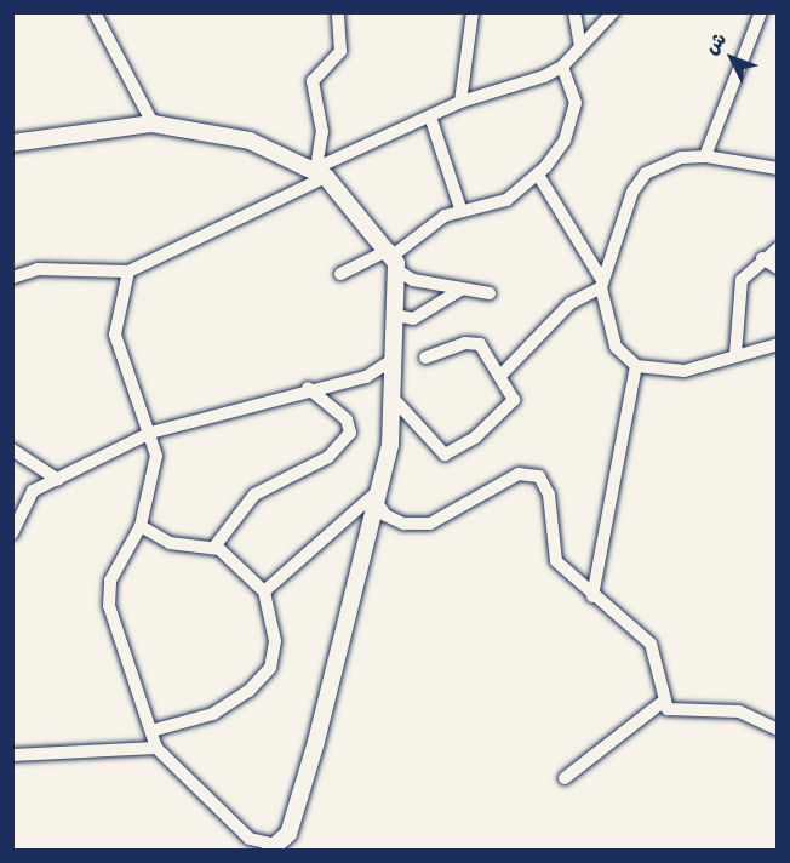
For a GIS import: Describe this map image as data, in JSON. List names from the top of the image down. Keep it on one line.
{"north":"top left"}
